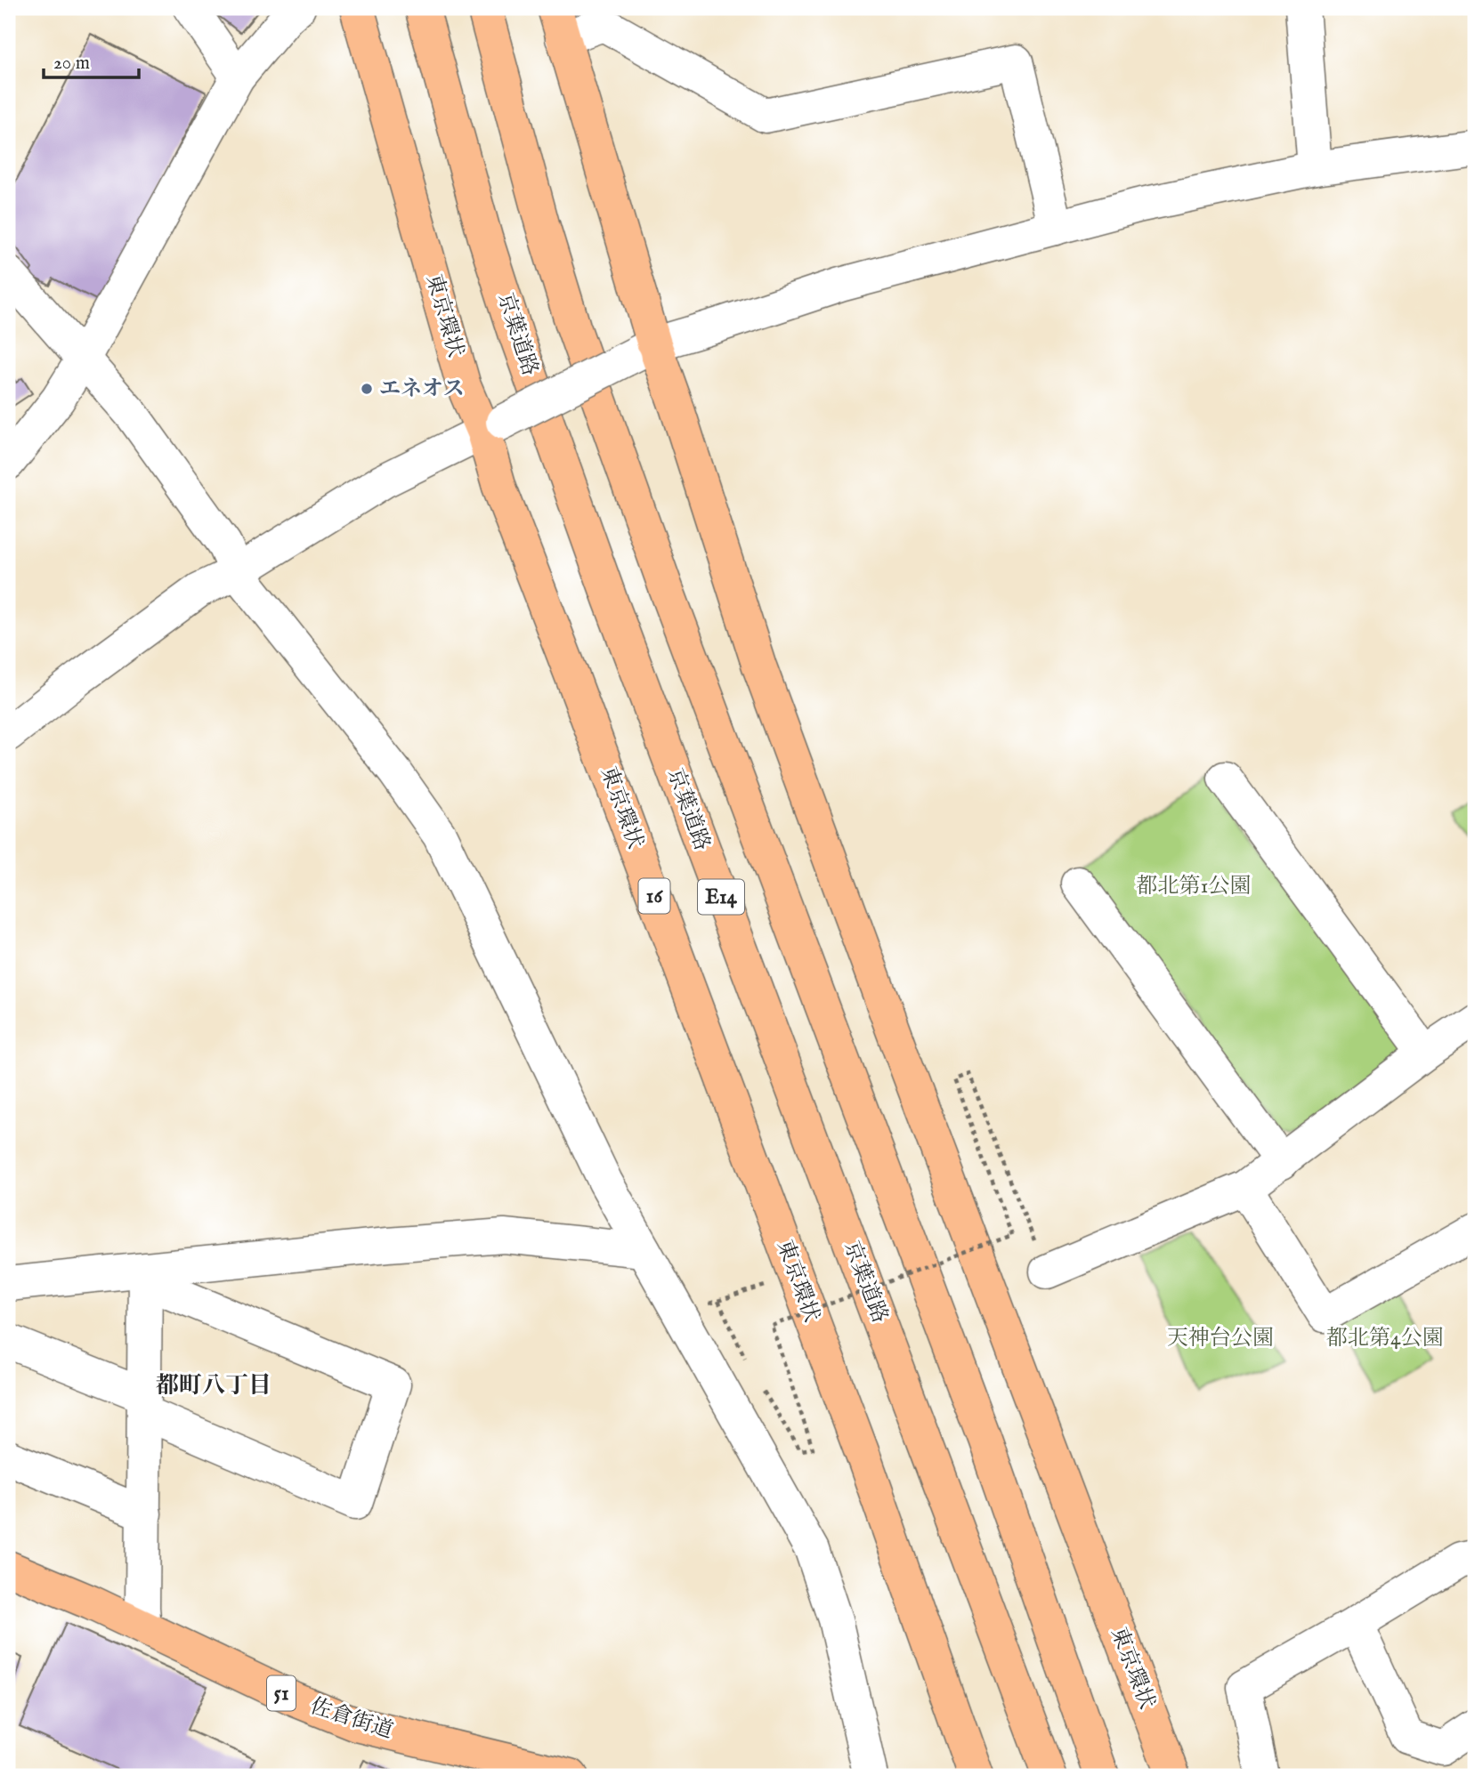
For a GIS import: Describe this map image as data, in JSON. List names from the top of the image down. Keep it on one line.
{"streets":{"highway":["東京環状","京葉道路","16","E14","51","佐倉街道"]},"districts":["都町八丁目"],"parks":["都北第1公園","天神台公園","都北第4公園"],"places":["エネオス"],"scale_bar":"20 m"}
